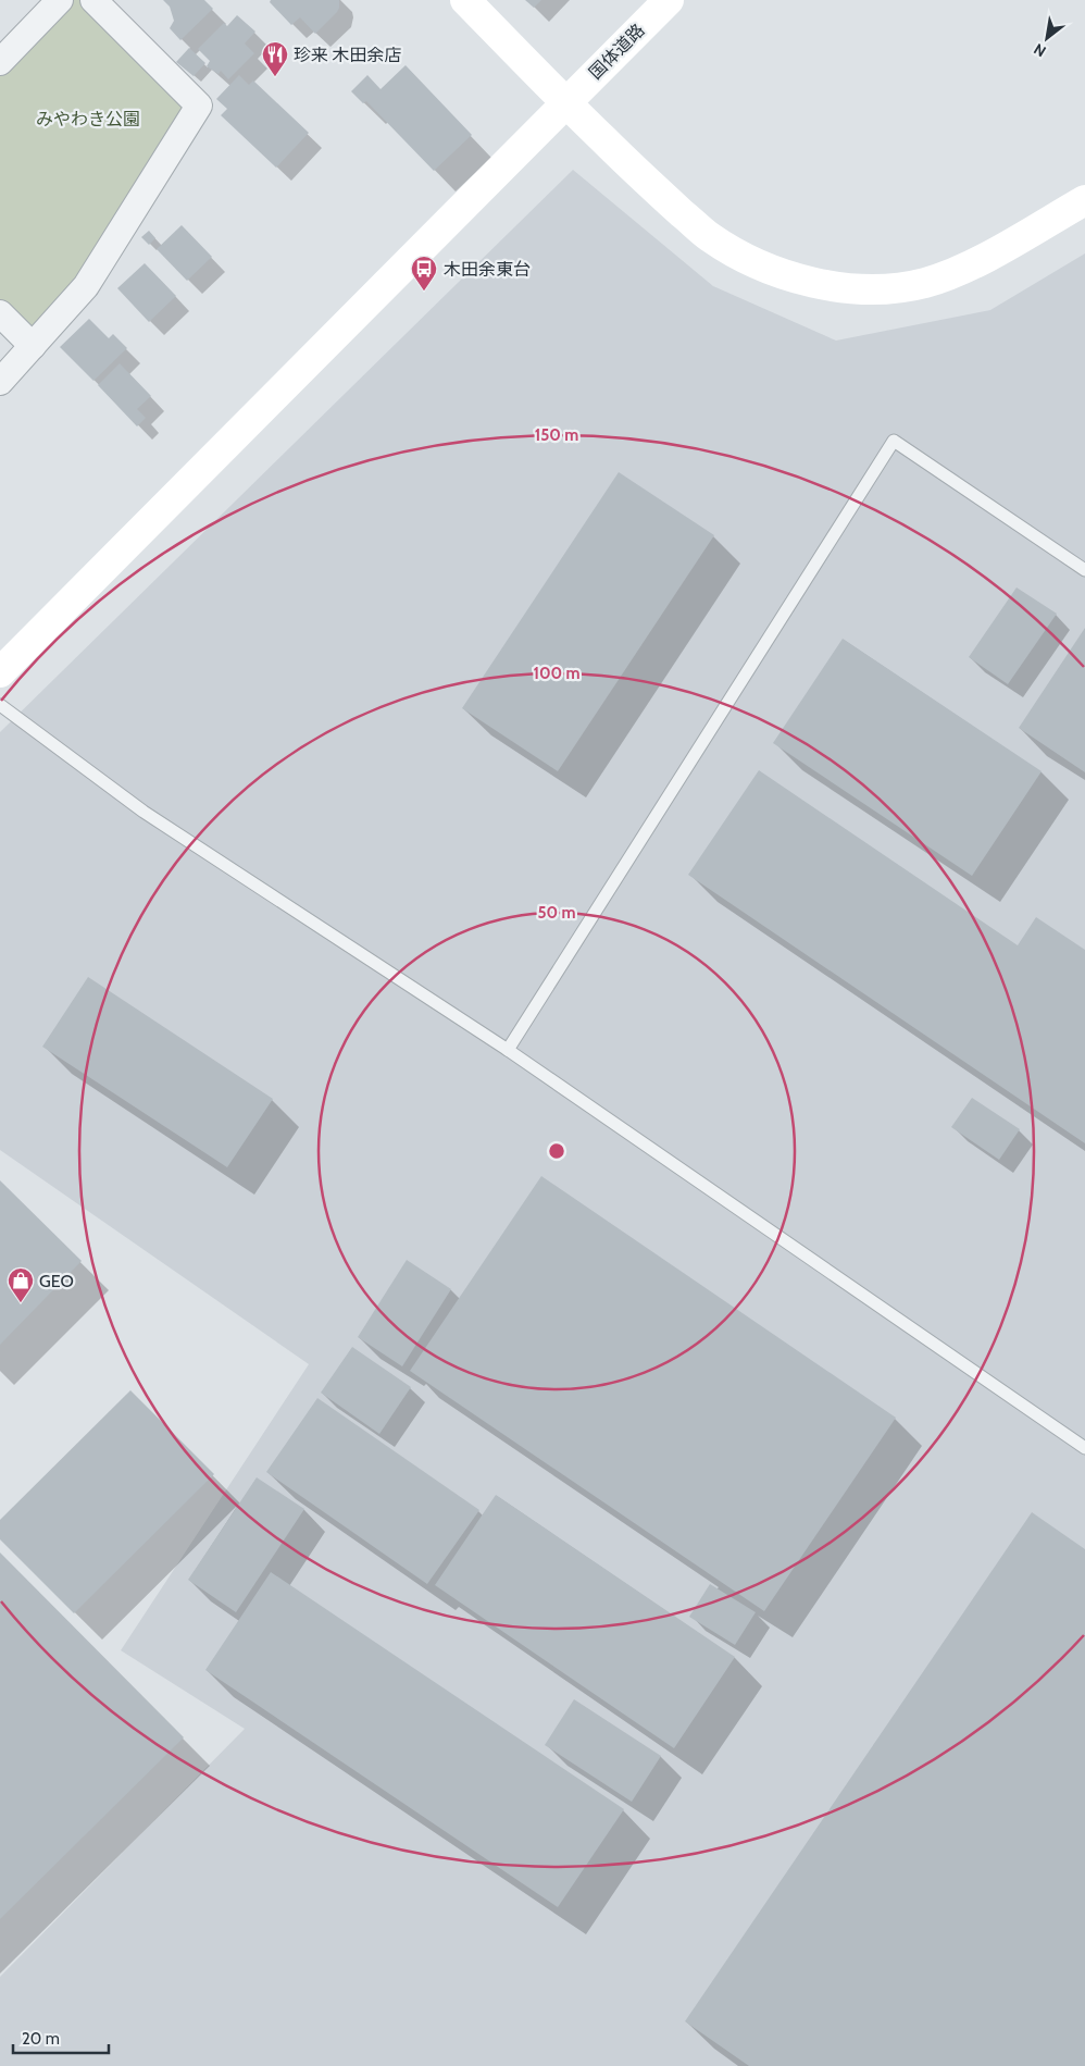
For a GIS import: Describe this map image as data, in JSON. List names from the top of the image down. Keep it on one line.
{"streets":{"street":["国体道路"]},"parks":["みやわき公園"],"places":{"restaurant":["珍来 木田余店"],"bus stop":["木田余東台"],"shop":["GEO"]},"scale_bar":"20 m","north":"bottom left","rings":["150 m","100 m","50 m"]}
